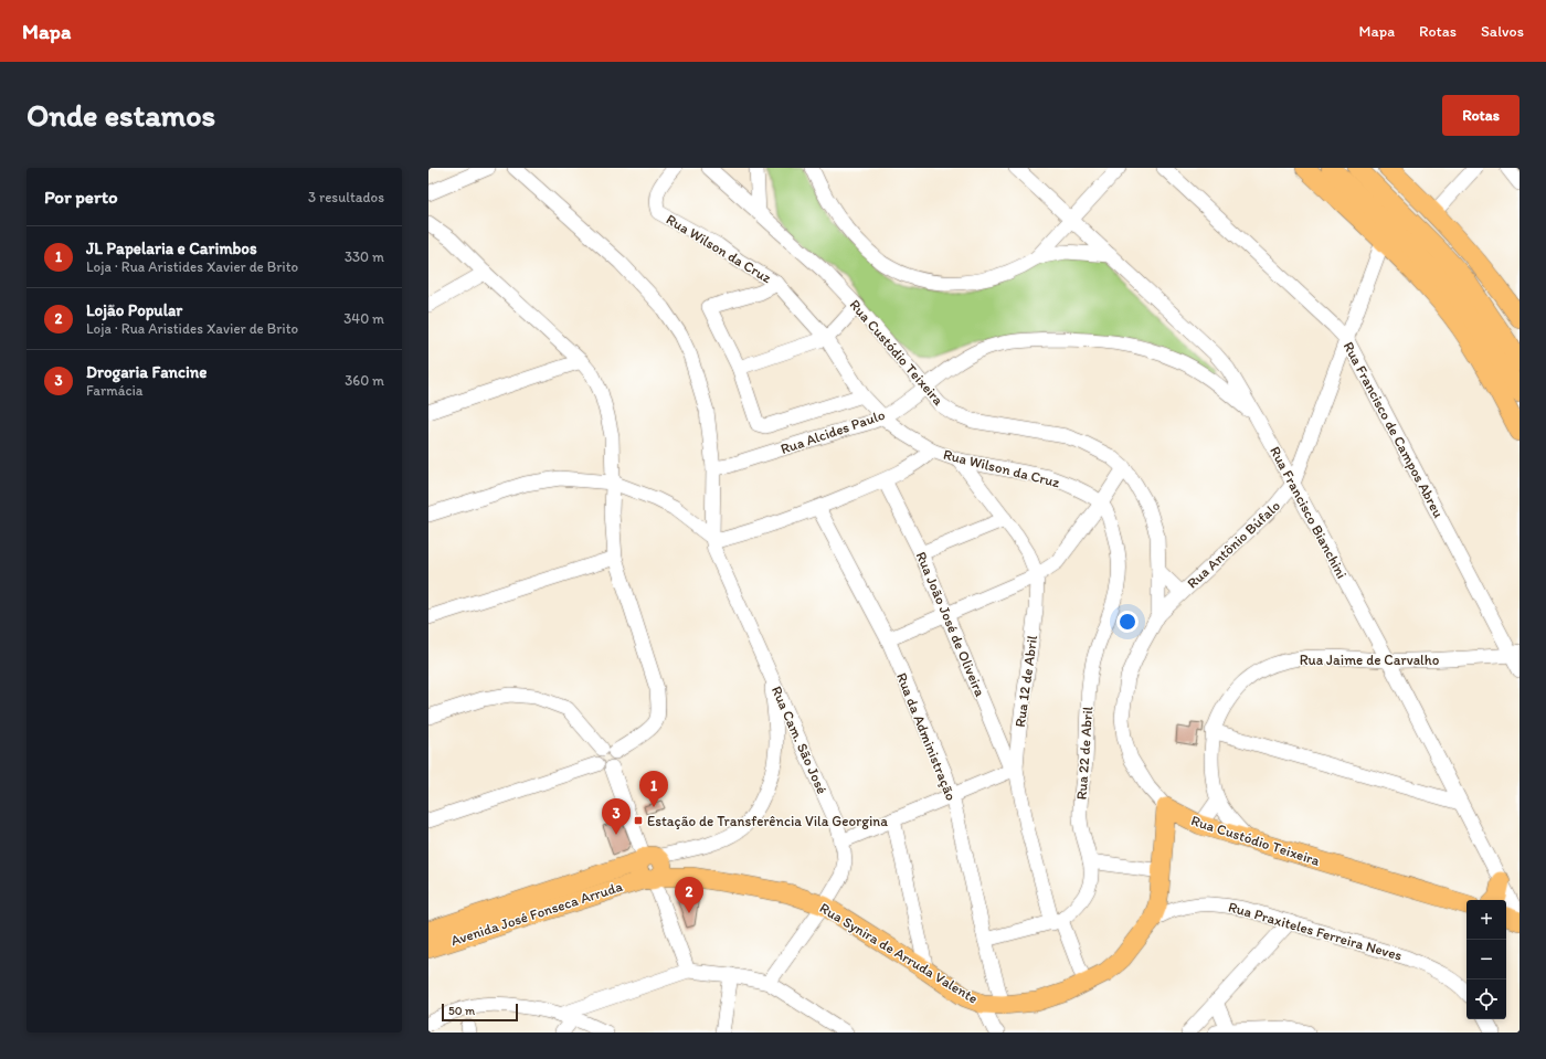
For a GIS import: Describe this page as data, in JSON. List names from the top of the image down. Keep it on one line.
{"streets":{"main road":["Rua Custódio Teixeira","Avenida José Fonseca Arruda","Rua Synira de Arruda Valente"],"street":["Rua Wilson da Cruz","Rua Francisco de Campos Abreu","Rua Alcides Paulo","Rua Francisco Bianchini","Rua Antônio Búfalo","Rua João José de Oliveira","Rua Jaime de Carvalho","Rua 12 de Abril","Rua da Administração","Rua Cam. São José","Rua 22 de Abril","Rua Praxiteles Ferreira Neves"]},"crossings":[["Rua Wilson da Cruz","Rua Alcides Paulo"],["Rua Wilson da Cruz","Rua 12 de Abril"],["Rua Wilson da Cruz","Rua 22 de Abril"],["Rua Custódio Teixeira","Rua Alcides Paulo"],["Rua Custódio Teixeira","Rua Antônio Búfalo"],["Rua Custódio Teixeira","Rua Jaime de Carvalho"],["Rua Custódio Teixeira","Rua Synira de Arruda Valente"],["Rua Francisco de Campos Abreu","Rua Antônio Búfalo"],["Rua Francisco de Campos Abreu","Rua Jaime de Carvalho"],["Rua Alcides Paulo","Rua Francisco Bianchini"],["Rua Francisco Bianchini","Rua Antônio Búfalo"],["Rua Francisco Bianchini","Rua Jaime de Carvalho"],["Rua João José de Oliveira","Rua 12 de Abril"],["Rua 12 de Abril","Rua 22 de Abril"],["Rua 12 de Abril","Rua Synira de Arruda Valente"],["Rua da Administração","Rua 22 de Abril"],["Rua da Administração","Rua Synira de Arruda Valente"],["Rua Cam. São José","Rua Synira de Arruda Valente"],["Avenida José Fonseca Arruda","Rua Synira de Arruda Valente"],["Rua Praxiteles Ferreira Neves","Rua Synira de Arruda Valente"]],"places":{"transit":["Estação de Transferência Vila Georgina"]},"scale_bar":"50 m","page":{"header":"Mapa","nav":["Mapa","Rotas","Salvos"],"buttons":"Rotas","title":"Onde estamos","heading":["Por perto","3 resultados"],"list":[{"mark":"1","name":"JL Papelaria e Carimbos","note":"Loja · Rua Aristides Xavier de Brito","value":"330 m"},{"mark":"2","name":"Lojão Popular","note":"Loja · Rua Aristides Xavier de Brito","value":"340 m"},{"mark":"3","name":"Drogaria Fancine","note":"Farmácia","value":"360 m"}],"pins":["1","3","2"],"map_buttons":["+","−"],"scale":"50 m"}}
